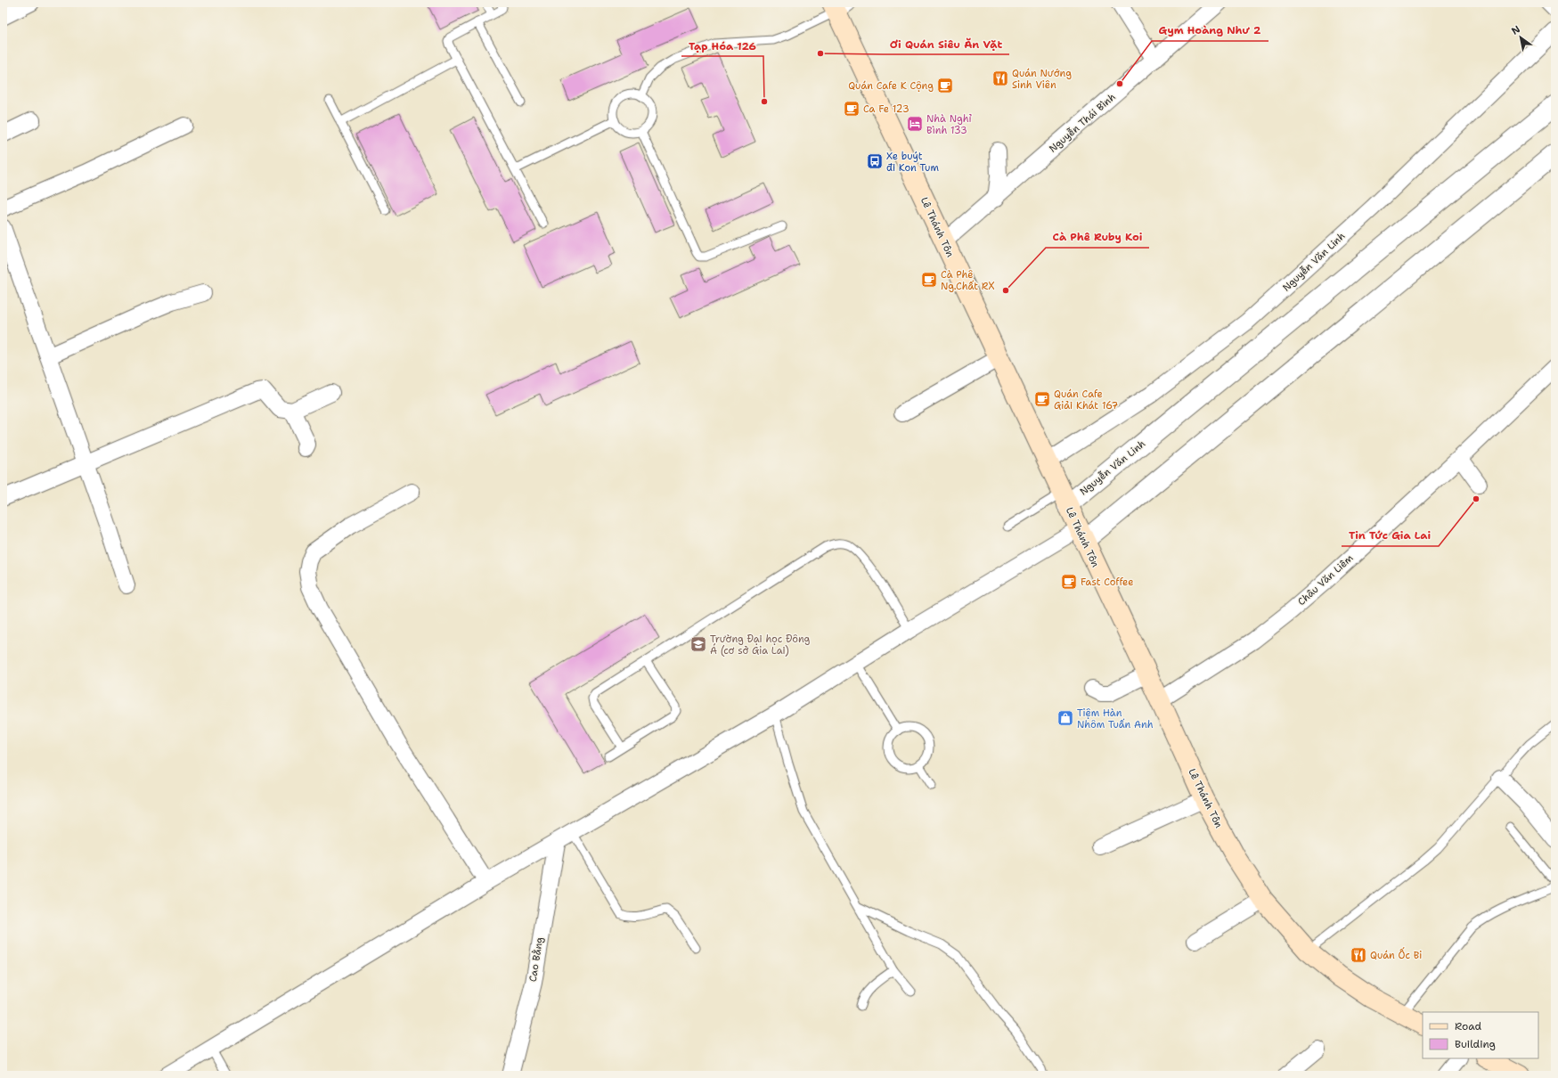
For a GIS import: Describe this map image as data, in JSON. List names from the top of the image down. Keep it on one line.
{"streets":{"main road":["Lê Thánh Tôn"],"street":["Nguyễn Thái Bình","Nguyễn Văn Linh","Châu Văn Liêm","Cao Bằng"]},"crossings":[["Nguyễn Thái Bình","Lê Thánh Tôn"],["Lê Thánh Tôn","Nguyễn Văn Linh"],["Lê Thánh Tôn","Châu Văn Liêm"]],"places":{"other":["Ơi Quán Siêu Ăn Vặt","Gym Hoàng Như 2","Tạp Hóa 126","Cà Phê Ruby Koi","Tin Tức Gia Lai"],"restaurant":["Quán Nướng Sinh Viên","Quán Ốc Bi"],"cafe":["Quán Cafe K Cộng","Ca Fe 123","Cà Phê Ng.Chất RX","Quán Cafe Giải Khát 167","Fast Coffee"],"hotel":["Nhà Nghỉ Bình 133"],"bus stop":["Xe buýt đi Kon Tum"],"school or university":["Trường Đại học Đông Á (cơ sở Gia Lai)"],"shop":["Tiệm Hàn Nhôm Tuấn Anh"]},"legend":["Road","Building"],"north":"top left"}
